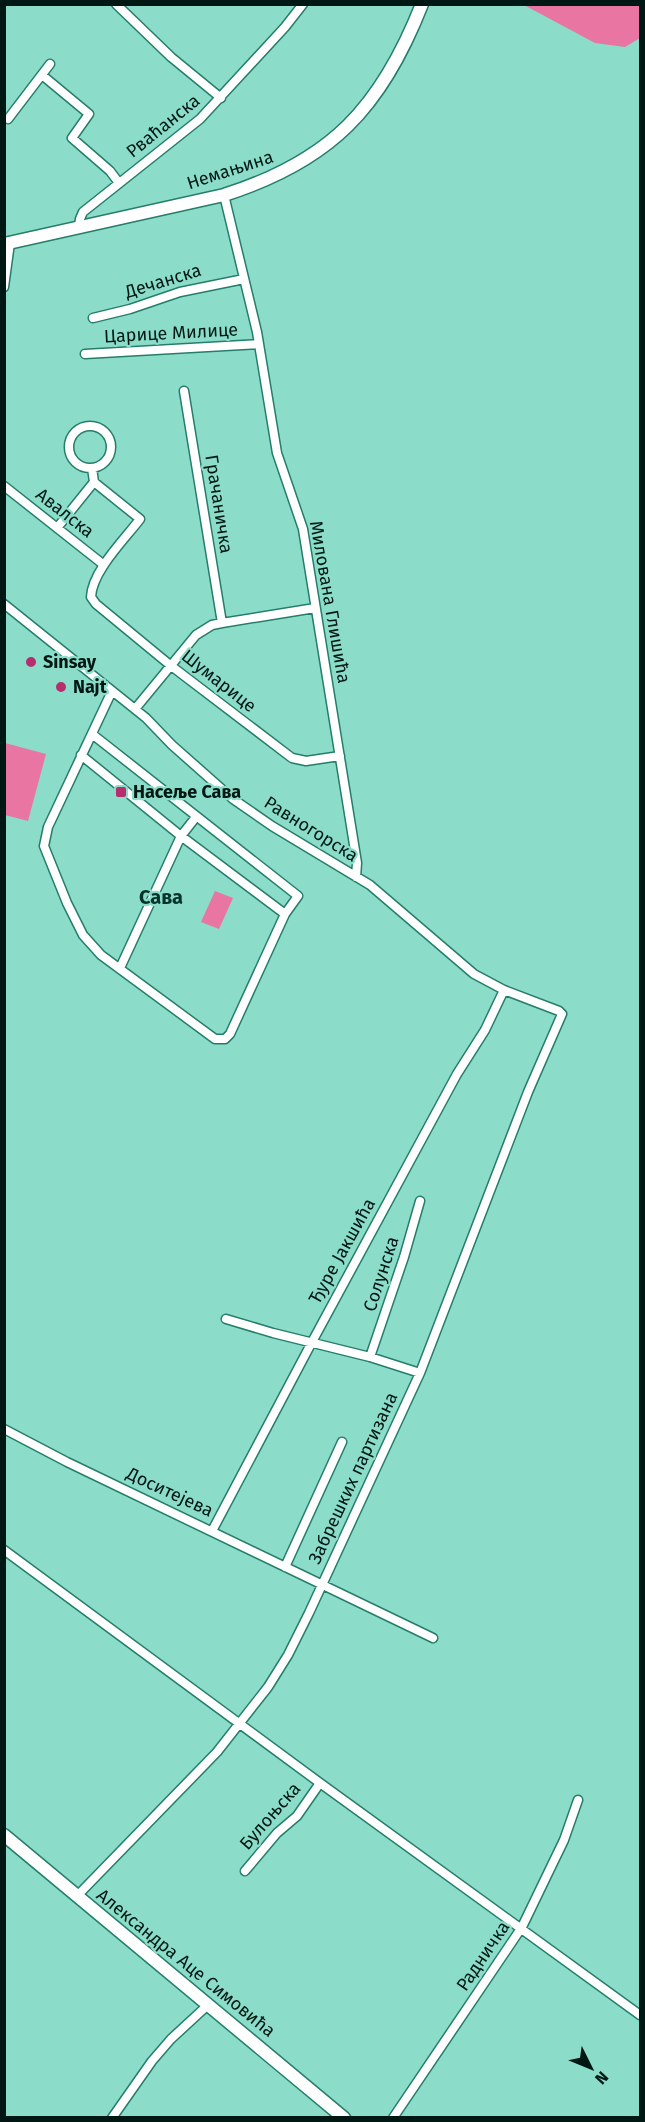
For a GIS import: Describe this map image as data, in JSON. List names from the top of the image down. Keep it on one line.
{"streets":{"street":["Рваћанска","Немањина","Дечанска","Царице Милице","Грачаничка","Авалска","Милована Глишића","Шумарице","Равногорска","Ђуре Јакшића","Солунска","Забрешких партизана","Доситејева","Булоњска","Радничка","Александра Аце Симовића"]},"crossings":[["Рваћанска","Немањина"],["Немањина","Милована Глишића"],["Дечанска","Милована Глишића"],["Царице Милице","Милована Глишића"],["Авалска","Шумарице"],["Милована Глишића","Шумарице"],["Милована Глишића","Равногорска"],["Равногорска","Ђуре Јакшића"],["Равногорска","Забрешких партизана"],["Ђуре Јакшића","Доситејева"],["Забрешких партизана","Доситејева"],["Забрешких партизана","Александра Аце Симовића"]],"districts":["Сава"],"places":{"other":["Sinsay","Najt"],"transit":["Насеље Сава"]},"north":"bottom right"}
